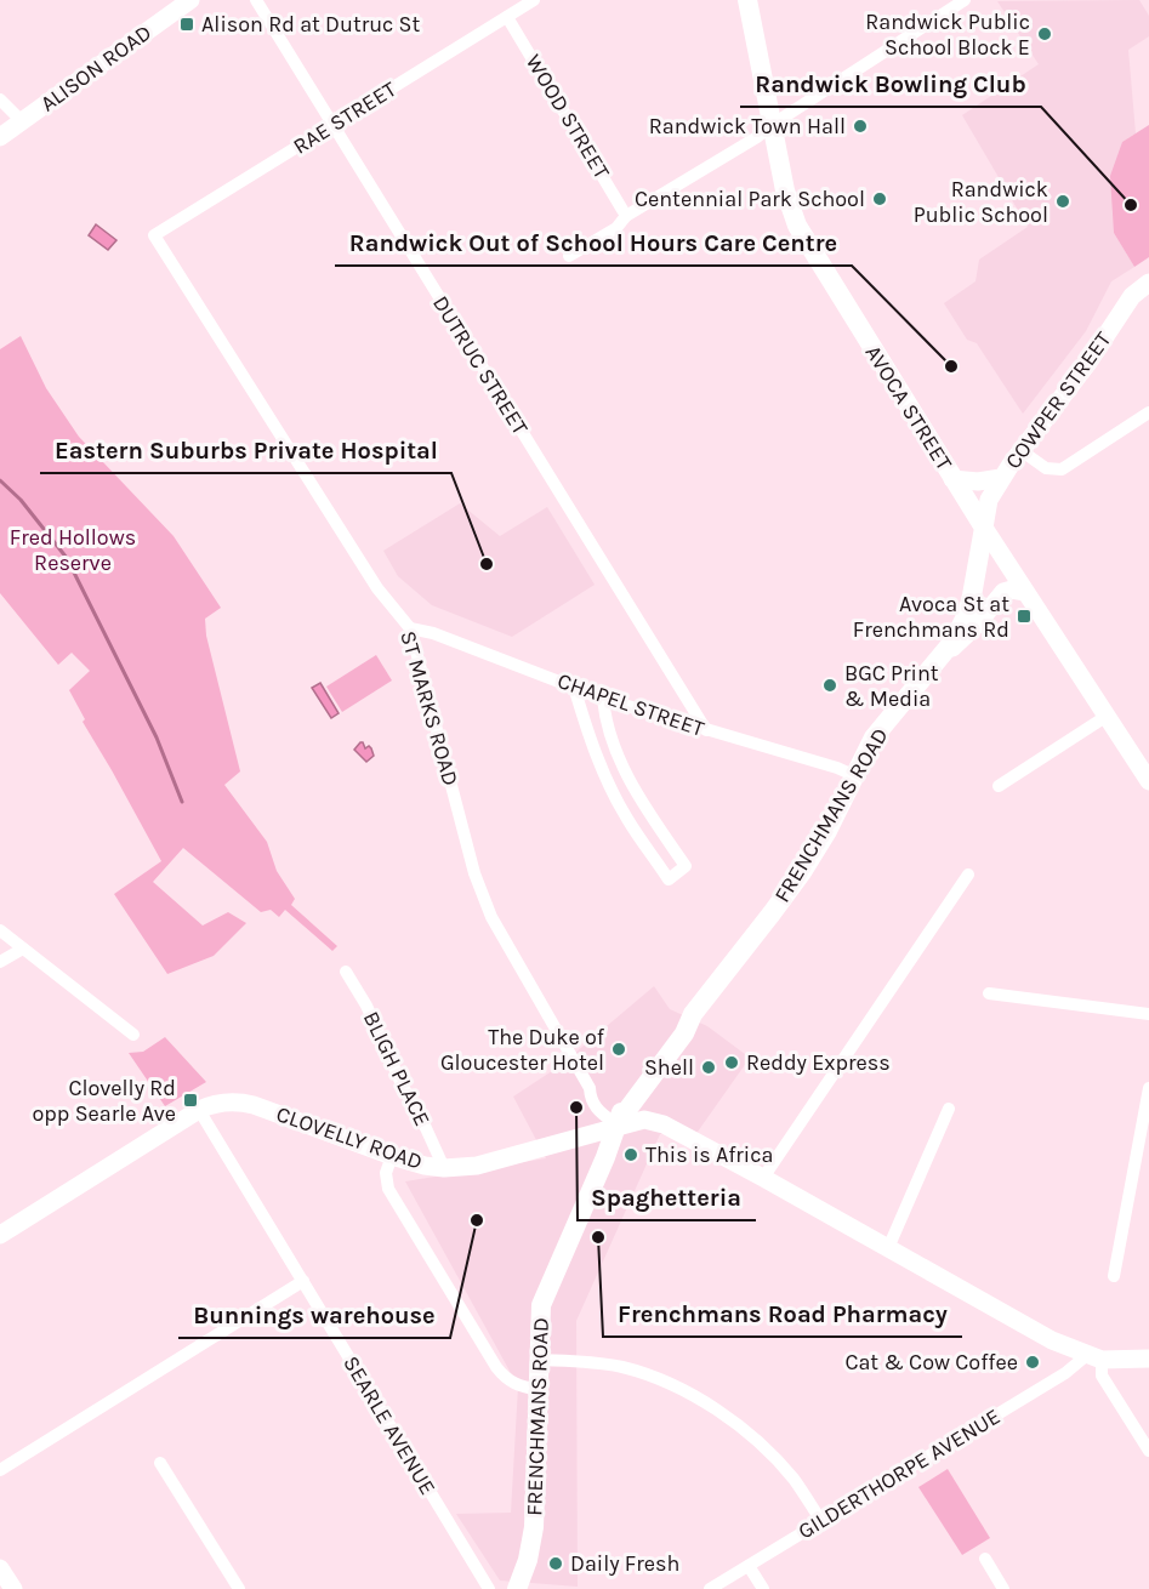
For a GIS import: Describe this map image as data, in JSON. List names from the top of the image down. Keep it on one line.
{"streets":{"main road":["AVOCA STREET","FRENCHMANS ROAD"],"street":["ALISON ROAD","WOOD STREET","RAE STREET","DUTRUC STREET","COWPER STREET","CHAPEL STREET","ST MARKS ROAD","BLIGH PLACE","CLOVELLY ROAD","SEARLE AVENUE","GILDERTHORPE AVENUE"]},"crossings":[["WOOD STREET","RAE STREET"],["RAE STREET","DUTRUC STREET"],["RAE STREET","ST MARKS ROAD"],["DUTRUC STREET","CHAPEL STREET"],["COWPER STREET","AVOCA STREET"],["COWPER STREET","FRENCHMANS ROAD"],["AVOCA STREET","FRENCHMANS ROAD"],["CHAPEL STREET","ST MARKS ROAD"],["CHAPEL STREET","FRENCHMANS ROAD"],["ST MARKS ROAD","FRENCHMANS ROAD"],["ST MARKS ROAD","CLOVELLY ROAD"],["FRENCHMANS ROAD","CLOVELLY ROAD"],["BLIGH PLACE","CLOVELLY ROAD"],["CLOVELLY ROAD","SEARLE AVENUE"],["CLOVELLY ROAD","GILDERTHORPE AVENUE"]],"parks":["Fred Hollows Reserve"],"places":{"transit":["Alison Rd at Dutruc St","Avoca St at Frenchmans Rd","Clovelly Rd opp Searle Ave"],"other":["Randwick Public School Block E","Randwick Town Hall","Centennial Park School","Randwick Public School","Randwick Bowling Club","Randwick Out of School Hours Care Centre","Eastern Suburbs Private Hospital","BGC Print & Media","The Duke of Gloucester Hotel","Reddy Express","Shell","Spaghetteria","This is Africa","Bunnings warehouse","Frenchmans Road Pharmacy","Cat & Cow Coffee","Daily Fresh"]}}
